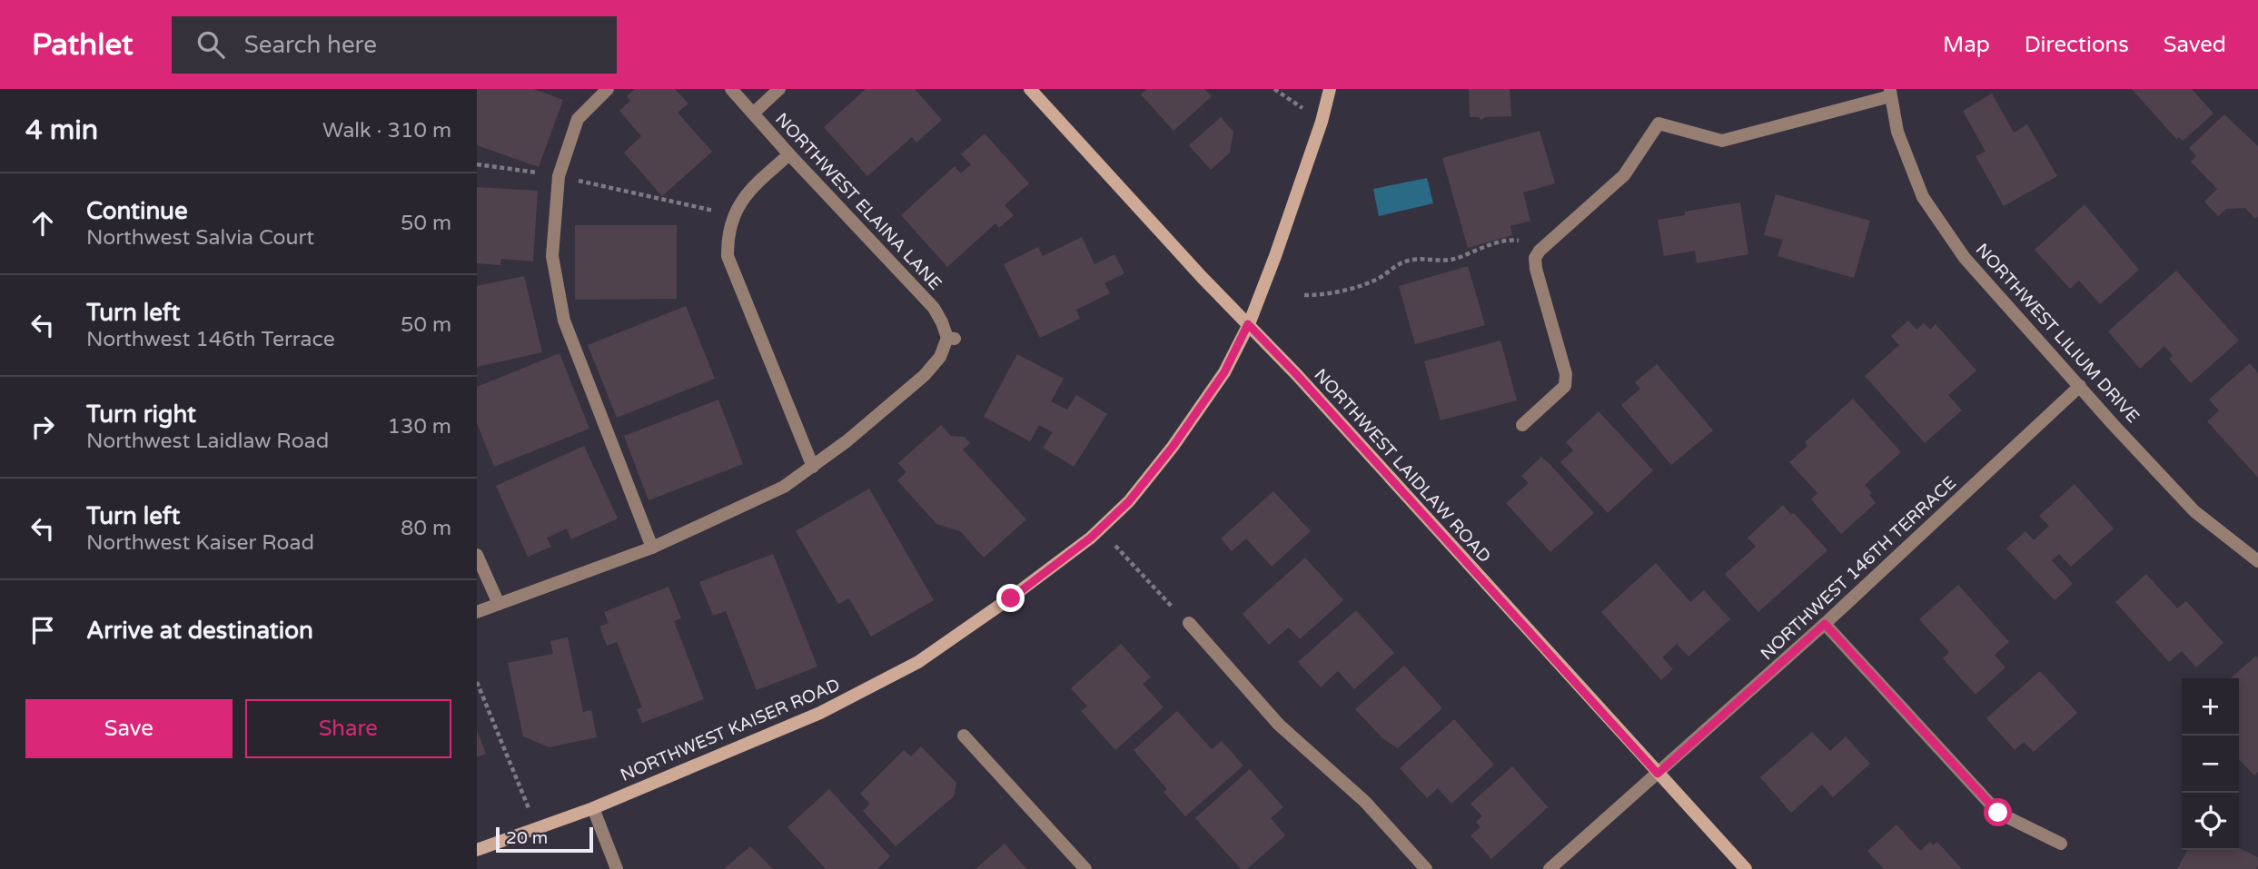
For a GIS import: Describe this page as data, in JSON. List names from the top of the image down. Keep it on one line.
{"streets":{"main road":["NORTHWEST LAIDLAW ROAD","NORTHWEST KAISER ROAD"],"street":["NORTHWEST ELAINA LANE","NORTHWEST LILIUM DRIVE","NORTHWEST 146TH TERRACE"]},"crossings":[["NORTHWEST LILIUM DRIVE","NORTHWEST 146TH TERRACE"],["NORTHWEST LAIDLAW ROAD","NORTHWEST 146TH TERRACE"],["NORTHWEST LAIDLAW ROAD","NORTHWEST KAISER ROAD"]],"scale_bar":"20 m","page":{"header":"Pathlet","search":"Search here","nav":["Map","Directions","Saved"],"heading":["4 min","Walk · 310 m"],"list":[["Continue","Northwest Salvia Court","50 m"],["Turn left","Northwest 146th Terrace","50 m"],["Turn right","Northwest Laidlaw Road","130 m"],["Turn left","Northwest Kaiser Road","80 m"],"Arrive at destination"],"map_buttons":["+","−"],"buttons":["Save","Share"],"scale":"20 m"}}
